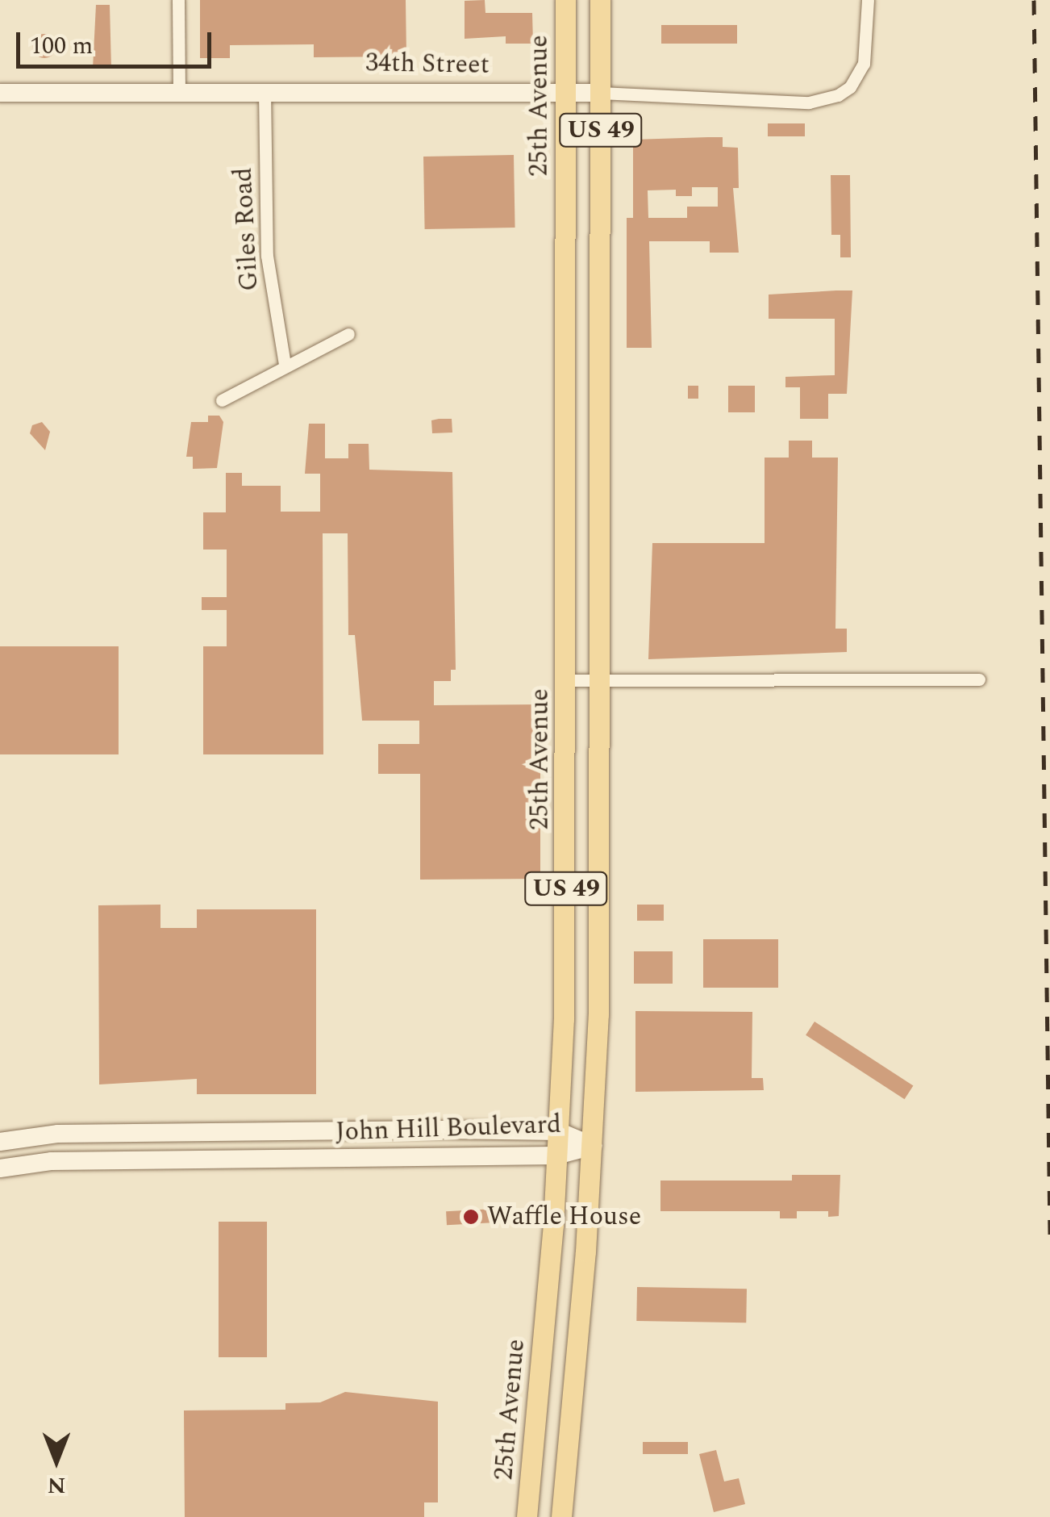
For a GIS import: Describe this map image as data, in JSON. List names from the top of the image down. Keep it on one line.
{"streets":{"main road":["25th Avenue","US 49"],"street":["34th Street","Giles Road","John Hill Boulevard"]},"crossings":[["34th Street","25th Avenue"],["34th Street","US 49"],["34th Street","Giles Road"],["25th Avenue","John Hill Boulevard"],["US 49","John Hill Boulevard"]],"places":["Waffle House"],"scale_bar":"100 m","north":"bottom"}
